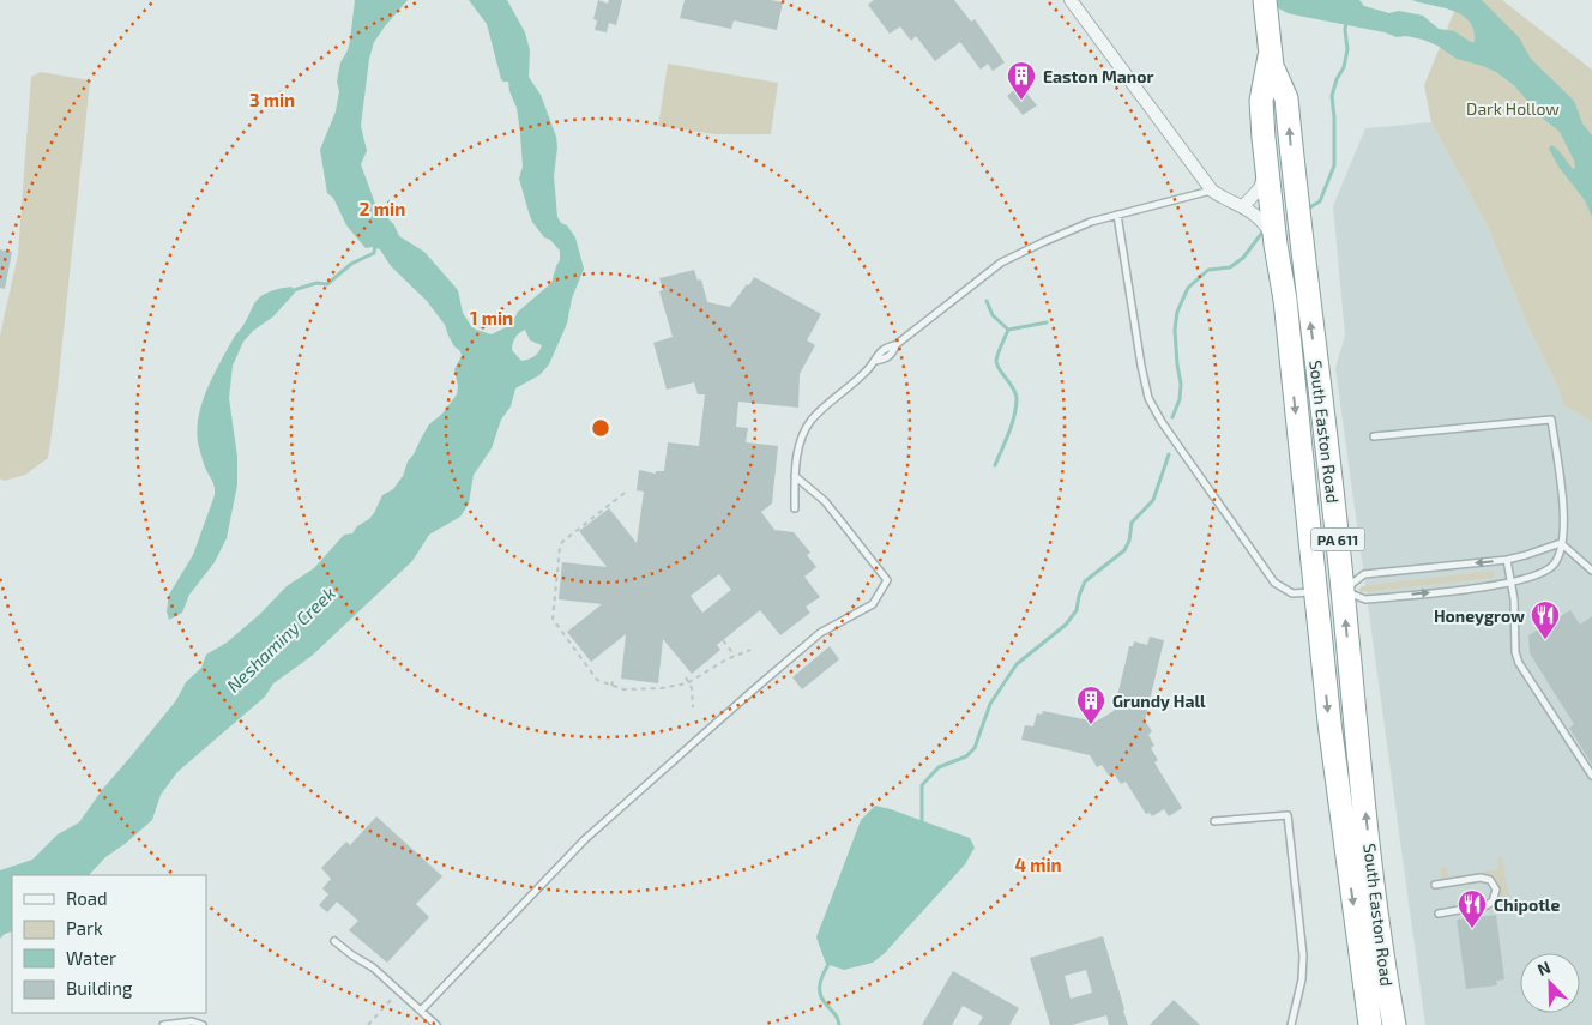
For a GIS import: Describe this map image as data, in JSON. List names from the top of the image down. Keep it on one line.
{"streets":{"highway":["South Easton Road","PA 611"]},"water":["Neshaminy Creek"],"parks":["Dark Hollow"],"places":{"building":["Easton Manor","Grundy Hall"],"restaurant":["Honeygrow","Chipotle"]},"legend":["Road","Park","Water","Building"],"north":"top left","rings":["3 min","2 min","1 min","4 min"]}
